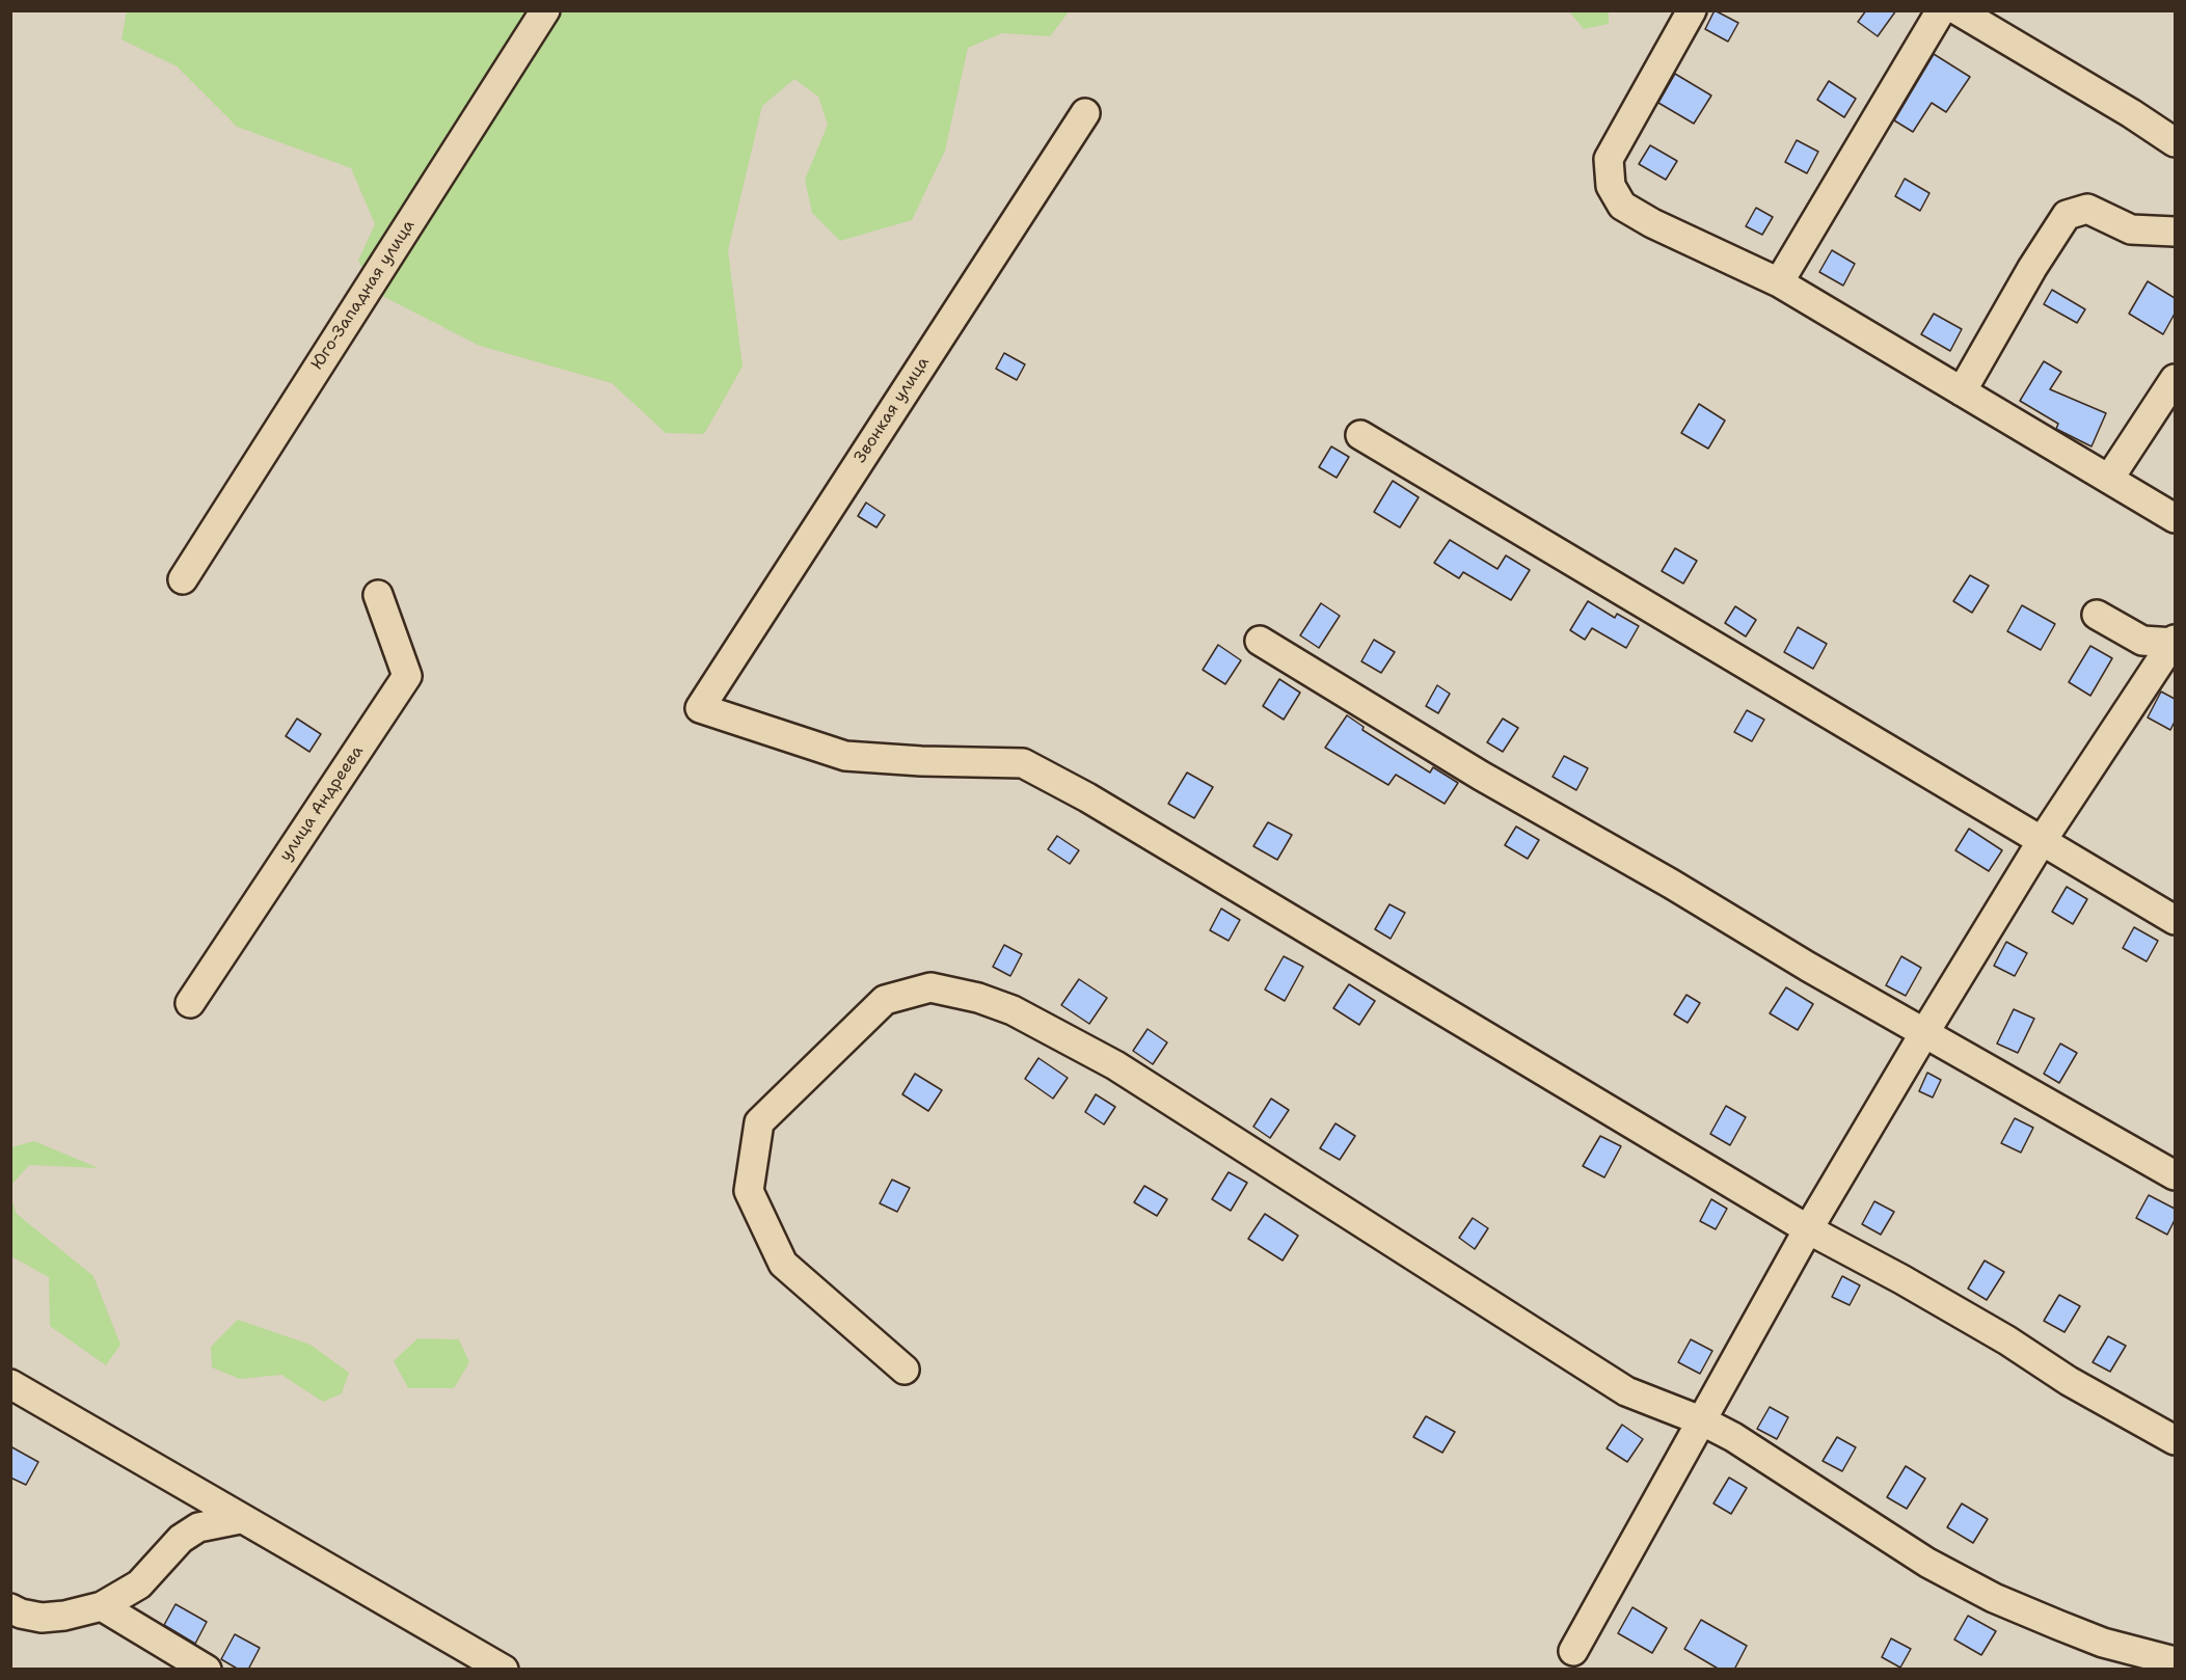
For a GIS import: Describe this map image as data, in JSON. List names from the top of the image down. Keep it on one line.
{"streets":{"street":["Юго-Западная улица","Звонкая улица","улица Андреева"]}}
